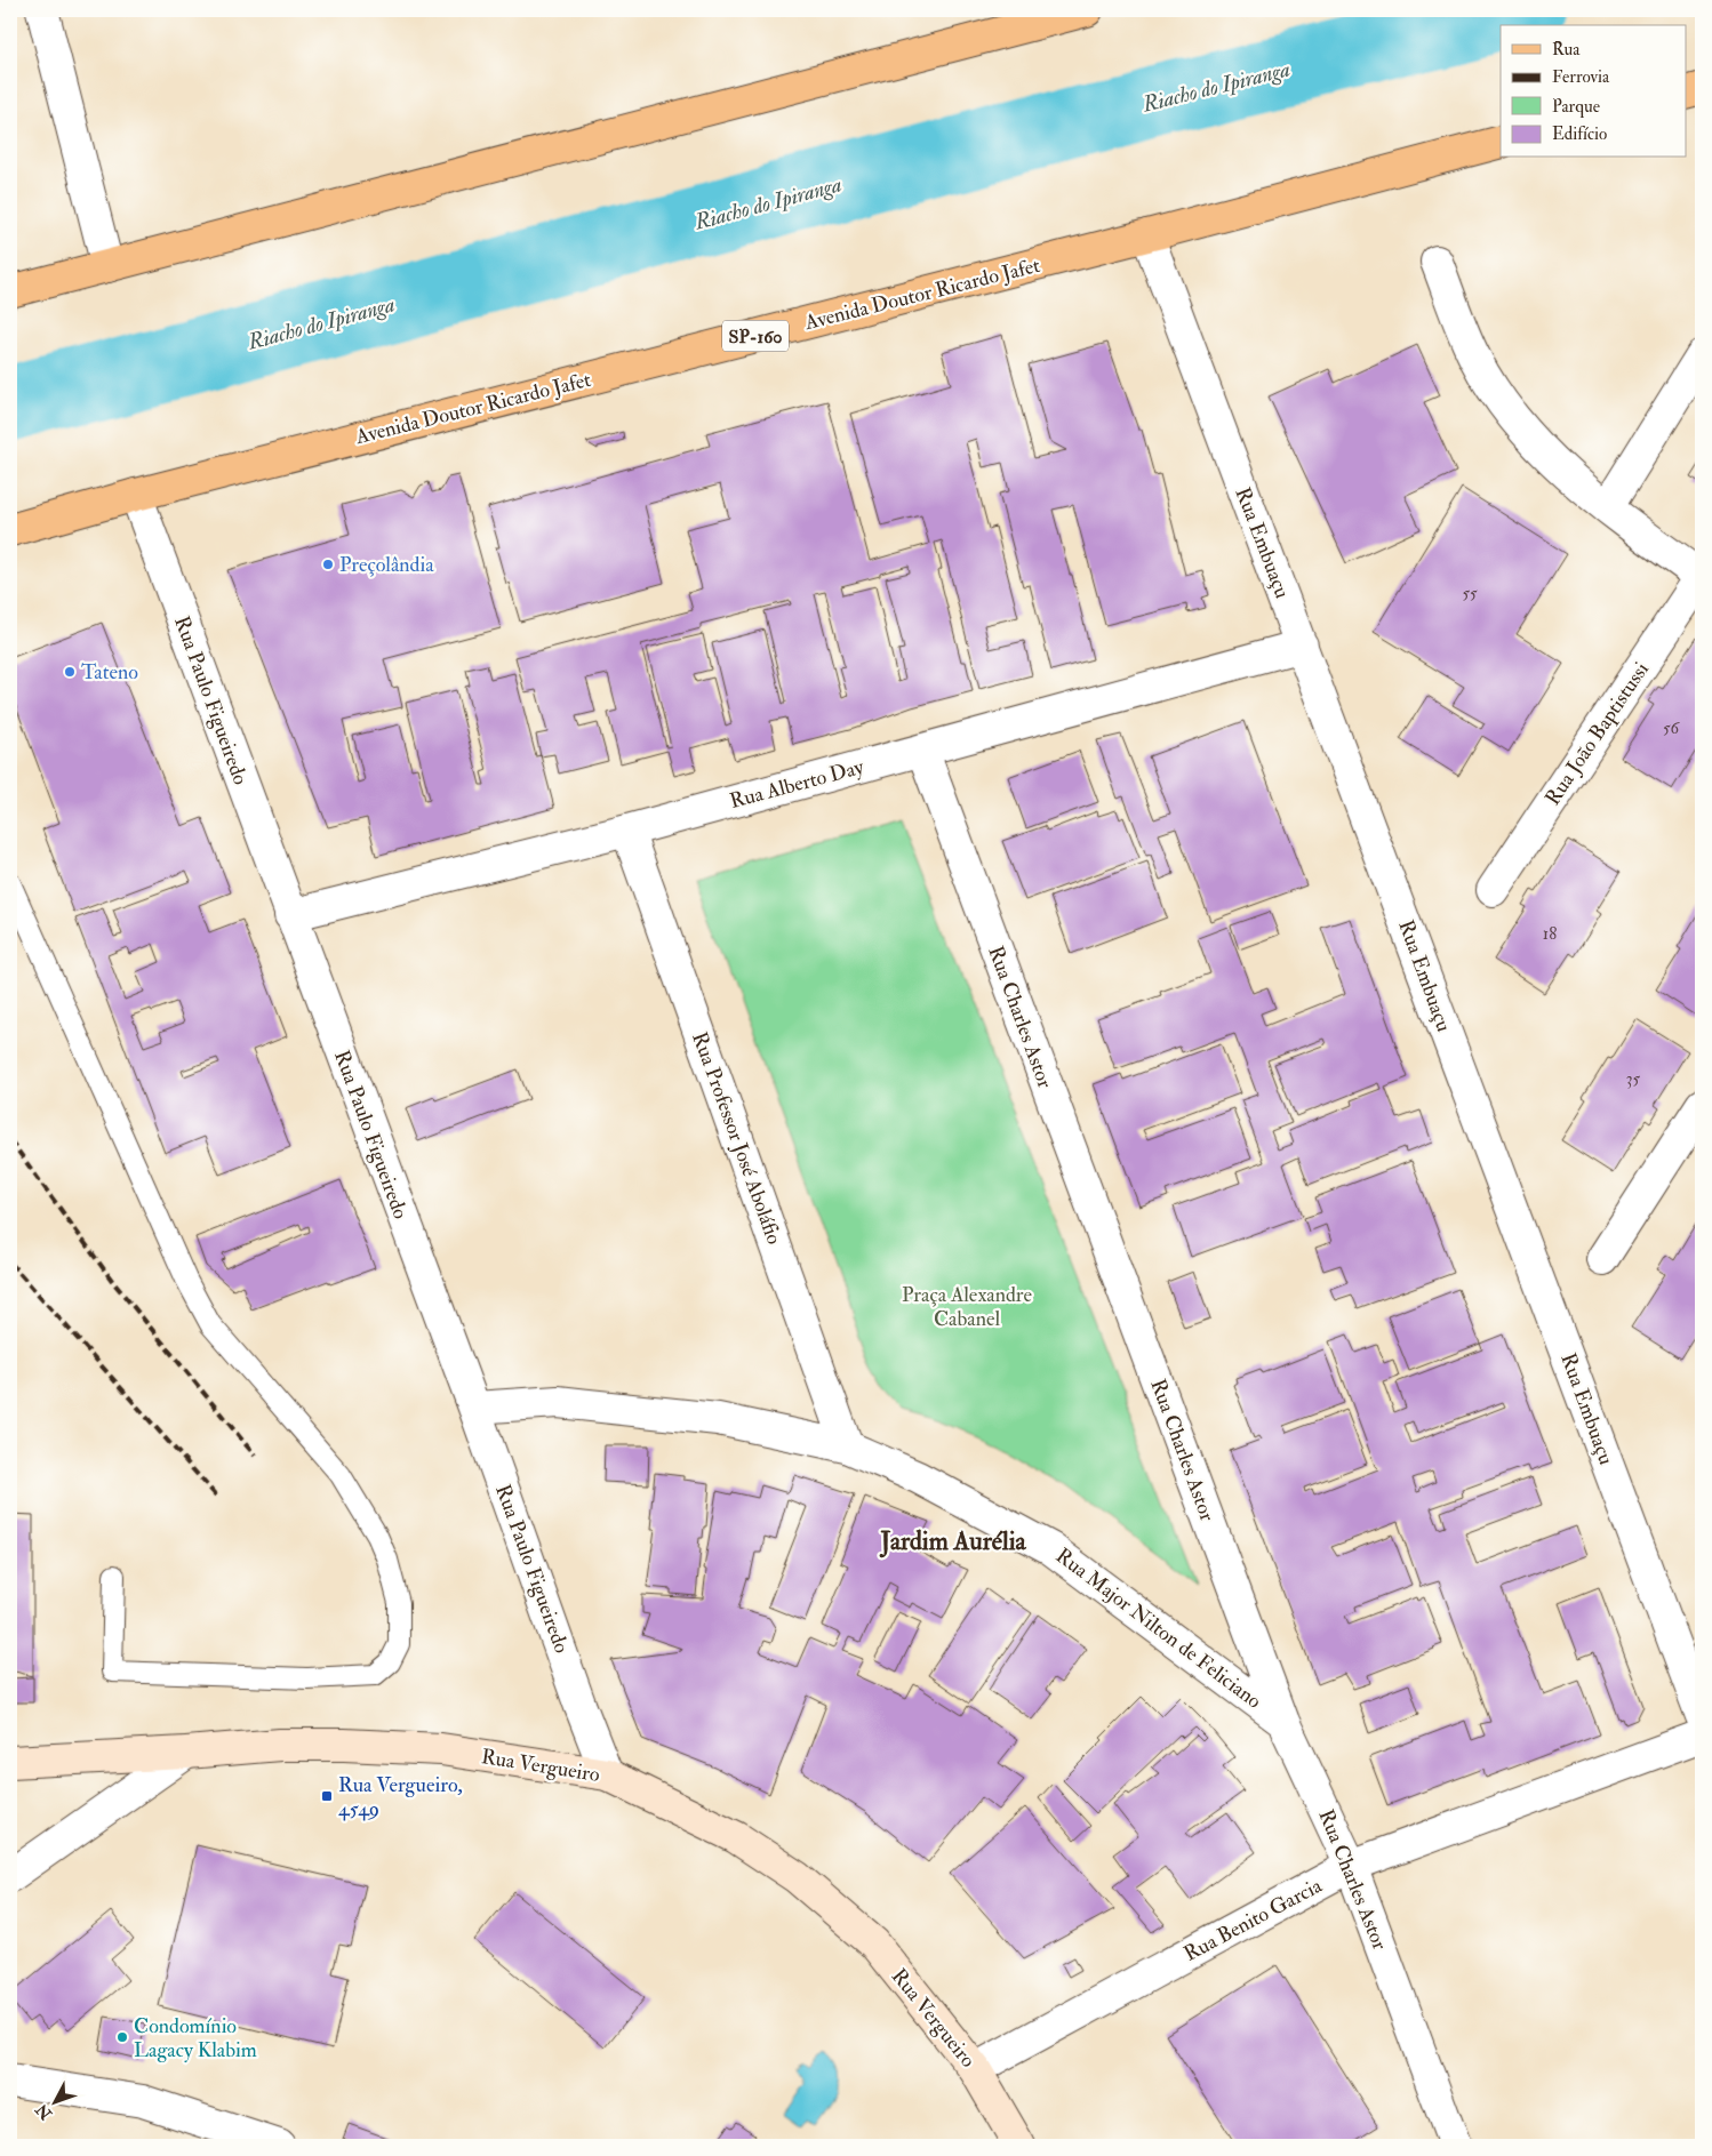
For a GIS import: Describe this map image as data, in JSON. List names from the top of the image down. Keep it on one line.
{"streets":{"main road":["Avenida Doutor Ricardo Jafet","SP-160","Rua Vergueiro"],"street":["Rua Embuaçu","Rua Paulo Figueiredo","Rua João Baptistussi","Rua Alberto Day","Rua Charles Astor","Rua Professor José Aboláfio","Rua Major Nilton de Feliciano","Rua Benito Garcia"]},"crossings":[["Avenida Doutor Ricardo Jafet","Rua Embuaçu"],["Avenida Doutor Ricardo Jafet","Rua Paulo Figueiredo"],["Rua Embuaçu","Rua Alberto Day"],["Rua Paulo Figueiredo","Rua Alberto Day"],["Rua Paulo Figueiredo","Rua Major Nilton de Feliciano"],["Rua Paulo Figueiredo","Rua Vergueiro"],["Rua Alberto Day","Rua Charles Astor"],["Rua Alberto Day","Rua Professor José Aboláfio"],["Rua Charles Astor","Rua Major Nilton de Feliciano"],["Rua Charles Astor","Rua Benito Garcia"],["Rua Professor José Aboláfio","Rua Major Nilton de Feliciano"],["Rua Vergueiro","Rua Benito Garcia"]],"districts":["Jardim Aurélia"],"water":["Riacho do Ipiranga"],"parks":["Praça Alexandre Cabanel"],"places":{"other":["Preçolândia","Tateno","Condomínio Lagacy Klabim"],"transit":["Rua Vergueiro, 4549"]},"house_numbers":["55","56","18","35"],"legend":["Rua","Ferrovia","Parque","Edifício"],"north":"bottom left"}
